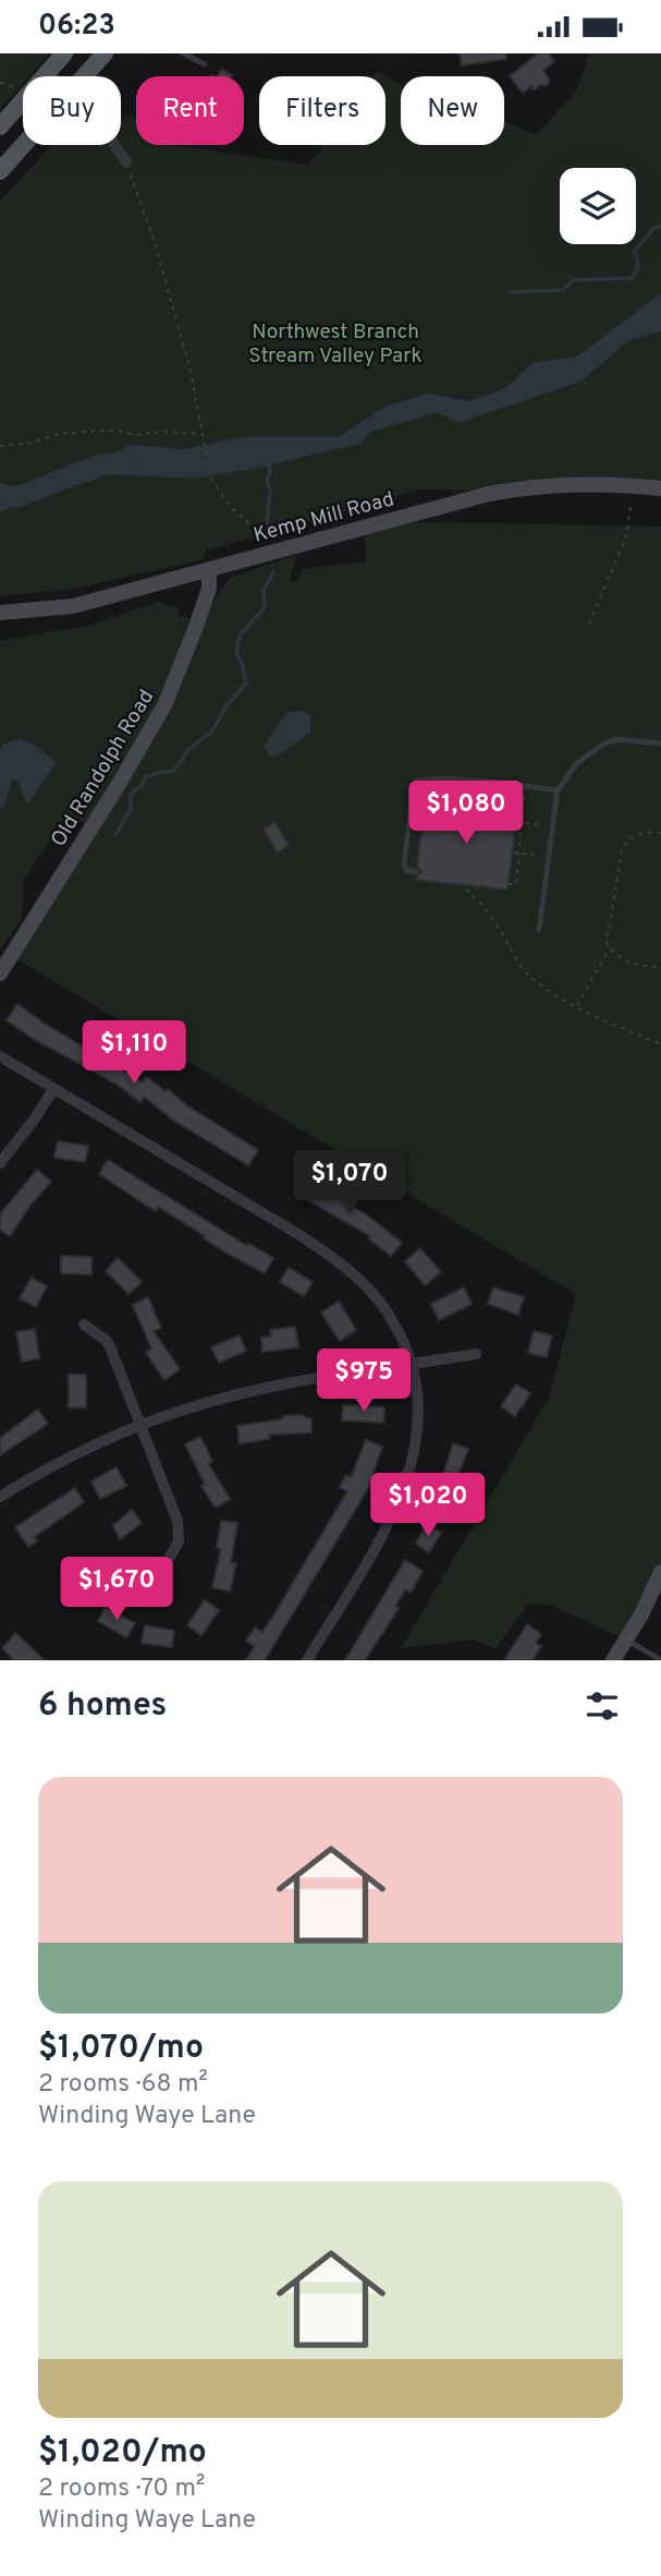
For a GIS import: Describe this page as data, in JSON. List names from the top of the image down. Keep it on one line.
{"streets":{"street":["Kemp Mill Road","Old Randolph Road"]},"crossings":[["Kemp Mill Road","Old Randolph Road"]],"parks":["Northwest Branch Stream Valley Park"],"page":{"status":"06:23","chip":["Buy","Rent","Filters","New"],"price":["$1,080","$1,110","$1,070","$975","$1,020","$1,670"],"heading":"6 homes","list":[{"name":"$1,070/mo","note":"2 rooms · 68 m² · Winding Waye Lane"},{"name":"$1,020/mo","note":"2 rooms · 70 m² · Winding Waye Lane"}]}}
